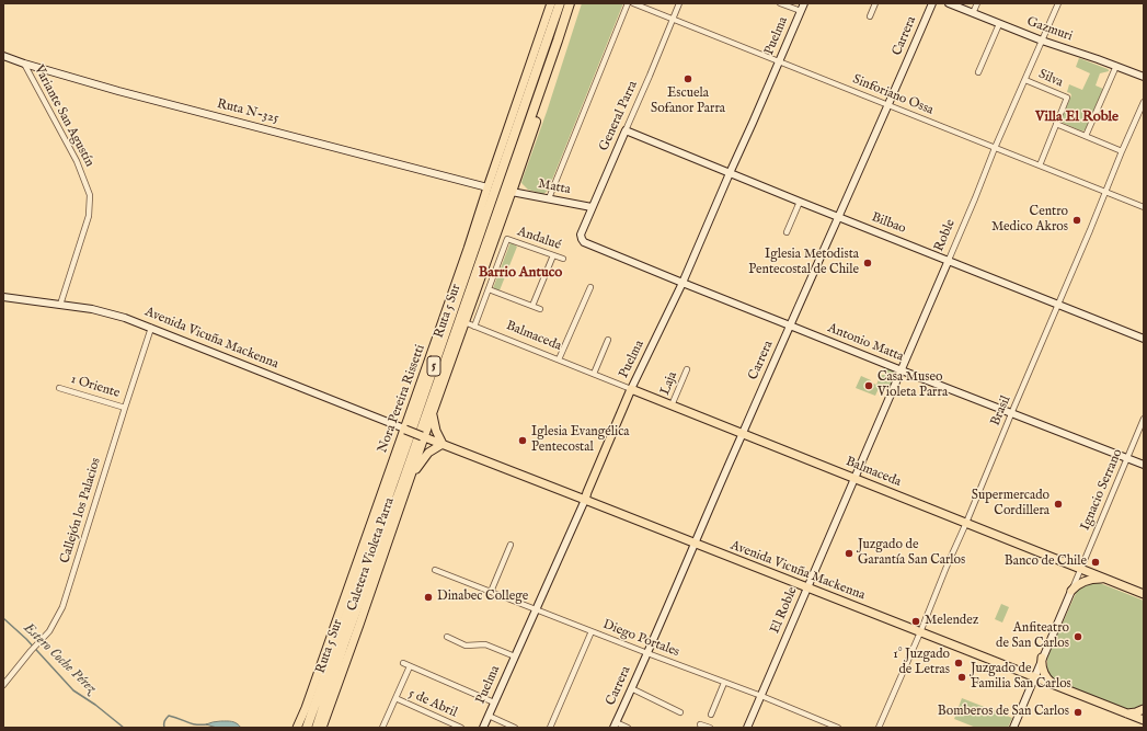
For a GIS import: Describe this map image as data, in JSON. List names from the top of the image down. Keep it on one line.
{"streets":{"highway":["Ruta 5 Sur","5"],"main road":["Puelma","Balmaceda","Avenida Vicuña Mackenna","Nora Pereira Rissetti","Caletera Violeta Parra"],"street":["Gazmuri","Carrera","Silva","Sinforiano Ossa","Ruta N-325","Variante San Agustín","General Parra","Matta","Bilbao","Roble","Andalué","Antonio Matta","Laja","1 Oriente","Brasil","Ignacio Serrano","Callejón los Palacios","El Roble","Diego Portales","5 de Abril"]},"crossings":[["Gazmuri","Roble"],["Puelma","Sinforiano Ossa"],["Puelma","Bilbao"],["Puelma","Balmaceda"],["Puelma","Avenida Vicuña Mackenna"],["Puelma","Antonio Matta"],["Puelma","Diego Portales"],["Carrera","Sinforiano Ossa"],["Carrera","Bilbao"],["Carrera","Balmaceda"],["Carrera","Avenida Vicuña Mackenna"],["Carrera","Antonio Matta"],["Carrera","Diego Portales"],["Silva","Roble"],["Sinforiano Ossa","General Parra"],["Sinforiano Ossa","Roble"],["Sinforiano Ossa","Brasil"],["Ruta N-325","Variante San Agustín"],["Ruta N-325","Nora Pereira Rissetti"],["Variante San Agustín","Avenida Vicuña Mackenna"],["General Parra","Matta"],["General Parra","Bilbao"],["General Parra","Antonio Matta"],["Matta","Caletera Violeta Parra"],["Bilbao","Roble"],["Bilbao","Brasil"],["Roble","Balmaceda"],["Roble","Antonio Matta"],["Roble","El Roble"],["Balmaceda","Laja"],["Balmaceda","Brasil"],["Balmaceda","Ignacio Serrano"],["Balmaceda","Caletera Violeta Parra"],["Balmaceda","El Roble"],["Avenida Vicuña Mackenna","Nora Pereira Rissetti"],["Avenida Vicuña Mackenna","Brasil"],["Avenida Vicuña Mackenna","Callejón los Palacios"],["Avenida Vicuña Mackenna","Caletera Violeta Parra"],["Avenida Vicuña Mackenna","El Roble"],["Antonio Matta","Brasil"],["Antonio Matta","Ignacio Serrano"],["1 Oriente","Callejón los Palacios"],["El Roble","Diego Portales"]],"districts":["Villa El Roble","Barrio Antuco"],"water":["Estero Coche Pérez"],"places":["Escuela Sofanor Parra","Centro Medico Akros","Iglesia Metodista Pentecostal de Chile","Casa Museo Violeta Parra","Iglesia Evangélica Pentecostal","Supermercado Cordillera","Juzgado de Garantía San Carlos","Banco de Chile","Dinabec College","Melendez","Anfiteatro de San Carlos","1° Juzgado de Letras","Juzgado de Familia San Carlos","Bomberos de San Carlos"]}
